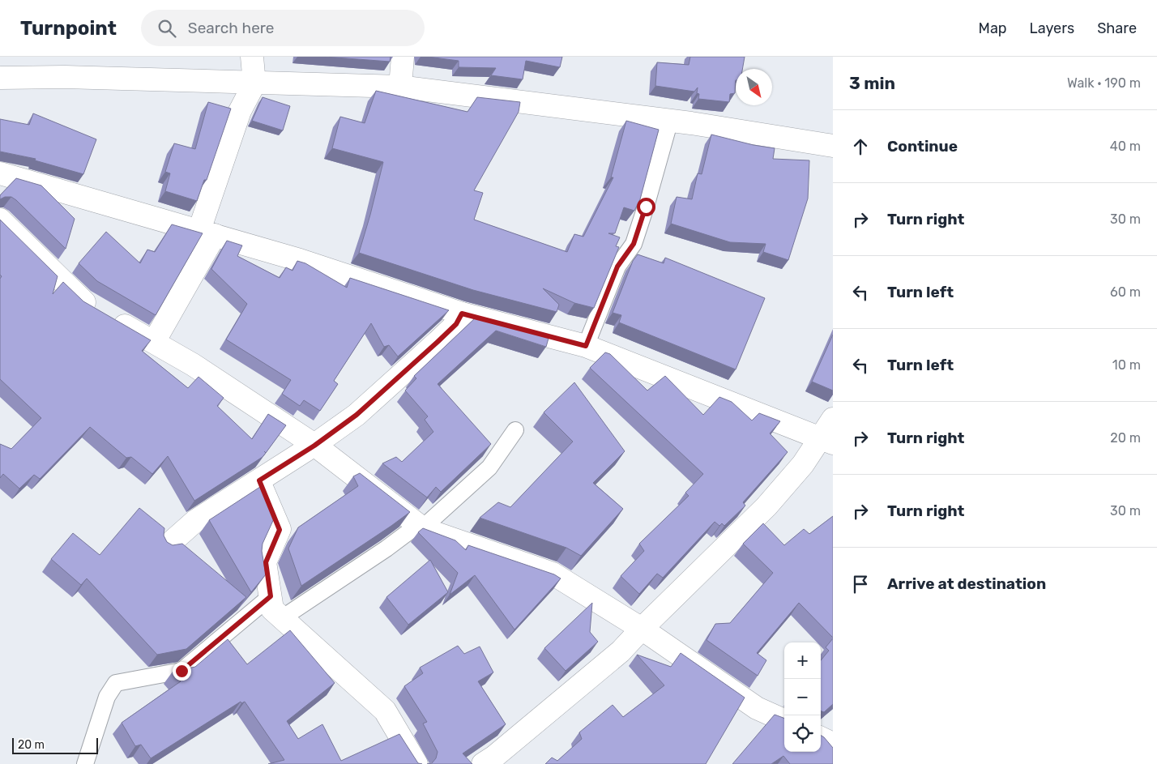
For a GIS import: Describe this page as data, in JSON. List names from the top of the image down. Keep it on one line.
{"scale_bar":"20 m","north":"bottom right","page":{"header":"Turnpoint","search":"Search here","nav":["Map","Layers","Share"],"heading":["3 min","Walk · 190 m"],"list":[["Continue","40 m"],["Turn right","30 m"],["Turn left","60 m"],["Turn left","10 m"],["Turn right","20 m"],["Turn right","30 m"],"Arrive at destination"],"map_buttons":["+","−"],"scale":"20 m"}}
